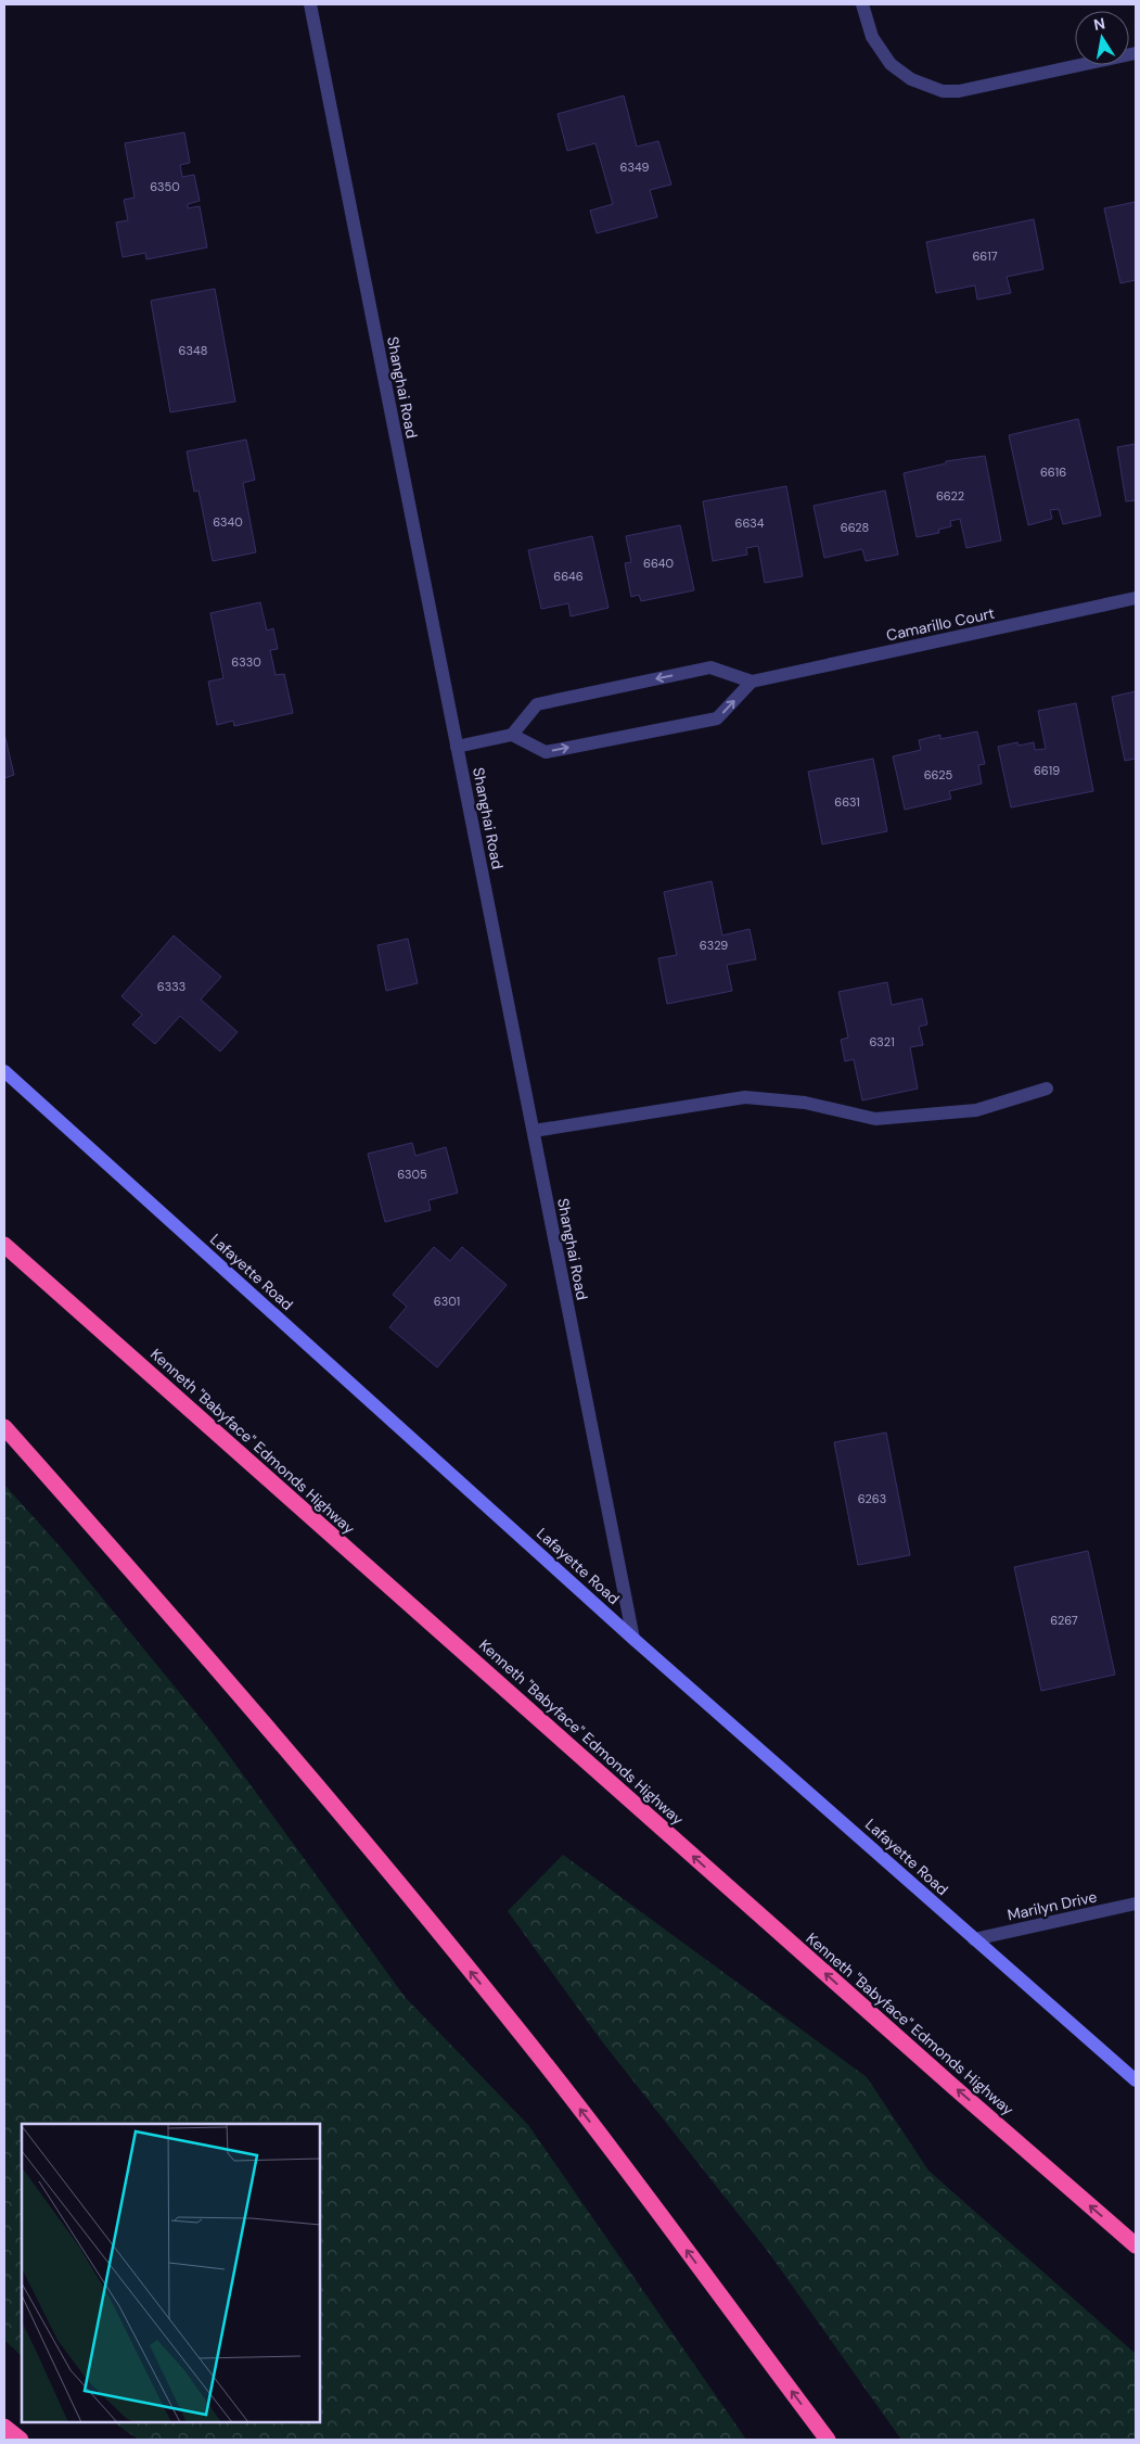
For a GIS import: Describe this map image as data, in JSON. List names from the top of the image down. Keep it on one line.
{"streets":{"highway":["Kenneth \"Babyface\" Edmonds Highway"],"main road":["Lafayette Road"],"street":["Shanghai Road","Camarillo Court","Marilyn Drive"]},"crossings":[["Shanghai Road","Lafayette Road"],["Lafayette Road","Marilyn Drive"]],"one_way":["Kenneth \"Babyface\" Edmonds Highway"],"house_numbers":["6349","6350","6617","6348","6616","6622","6340","6634","6628","6640","6646","6330","6619","6625","6631","6329","6333","6321","6305","6301","6263","6267"],"north":"top"}
